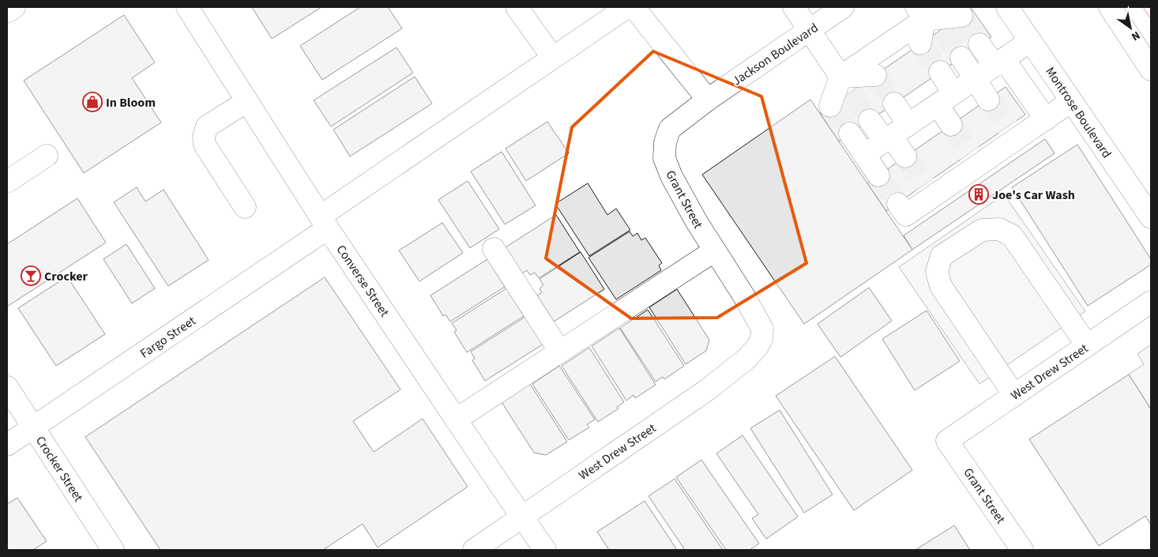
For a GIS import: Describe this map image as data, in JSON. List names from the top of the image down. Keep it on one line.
{"streets":{"street":["Jackson Boulevard","Montrose Boulevard","Grant Street","Converse Street","Fargo Street","West Drew Street","Crocker Street"]},"crossings":[["Jackson Boulevard","Grant Street"],["Grant Street","West Drew Street"],["Converse Street","Fargo Street"],["Converse Street","West Drew Street"],["Fargo Street","Crocker Street"]],"places":{"shop":["In Bloom"],"building":["Joe's Car Wash"],"bar":["Crocker"]},"north":"bottom right"}
